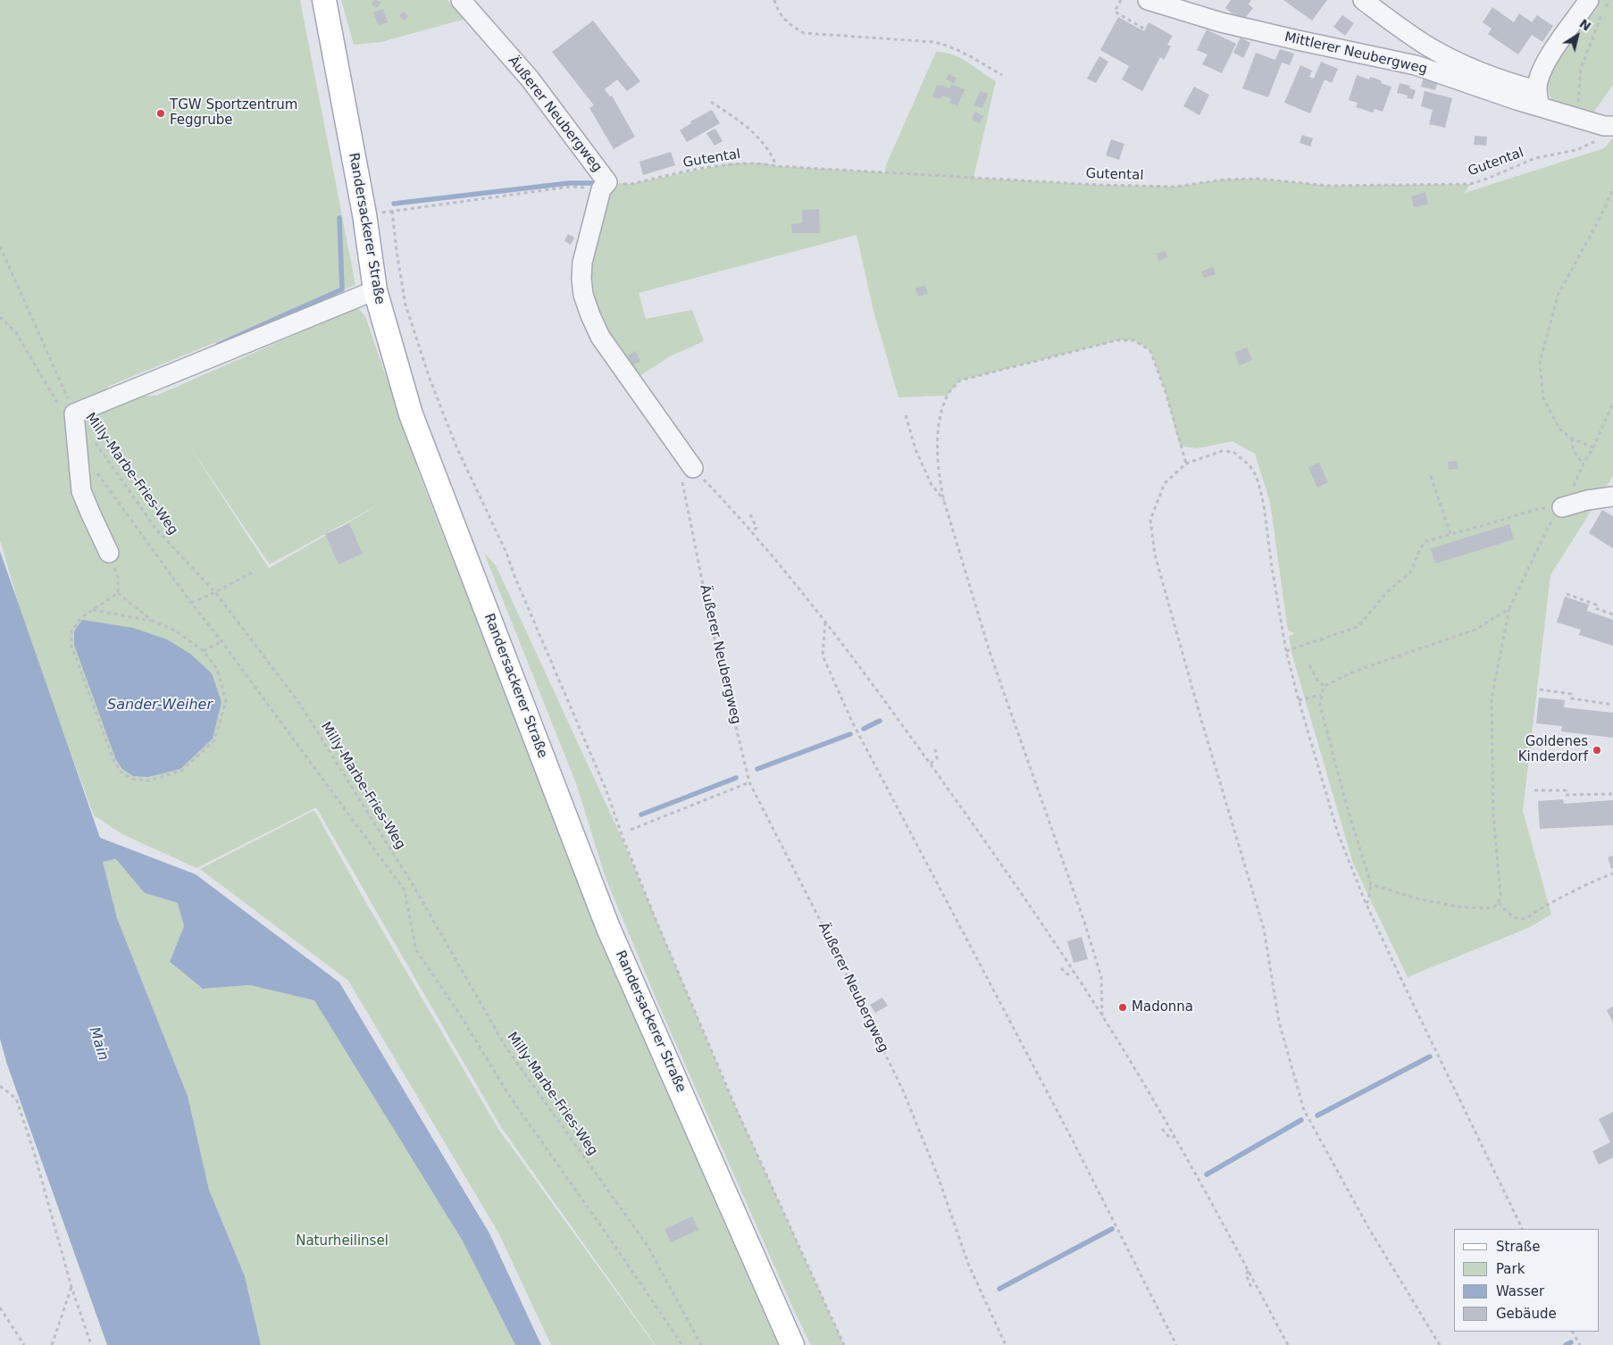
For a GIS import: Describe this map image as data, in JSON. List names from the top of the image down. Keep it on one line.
{"streets":{"main road":["Randersackerer Straße"],"street":["Mittlerer Neubergweg","Äußerer Neubergweg"],"path":["Gutental","Milly-Marbe-Fries-Weg"]},"crossings":[["Mittlerer Neubergweg","Gutental"],["Äußerer Neubergweg","Gutental"]],"water":["Sander-Weiher","Main"],"parks":["Naturheilinsel"],"places":["TGW Sportzentrum Feggrube","Goldenes Kinderdorf","Madonna"],"legend":["Straße","Park","Wasser","Gebäude"],"north":"top right"}
